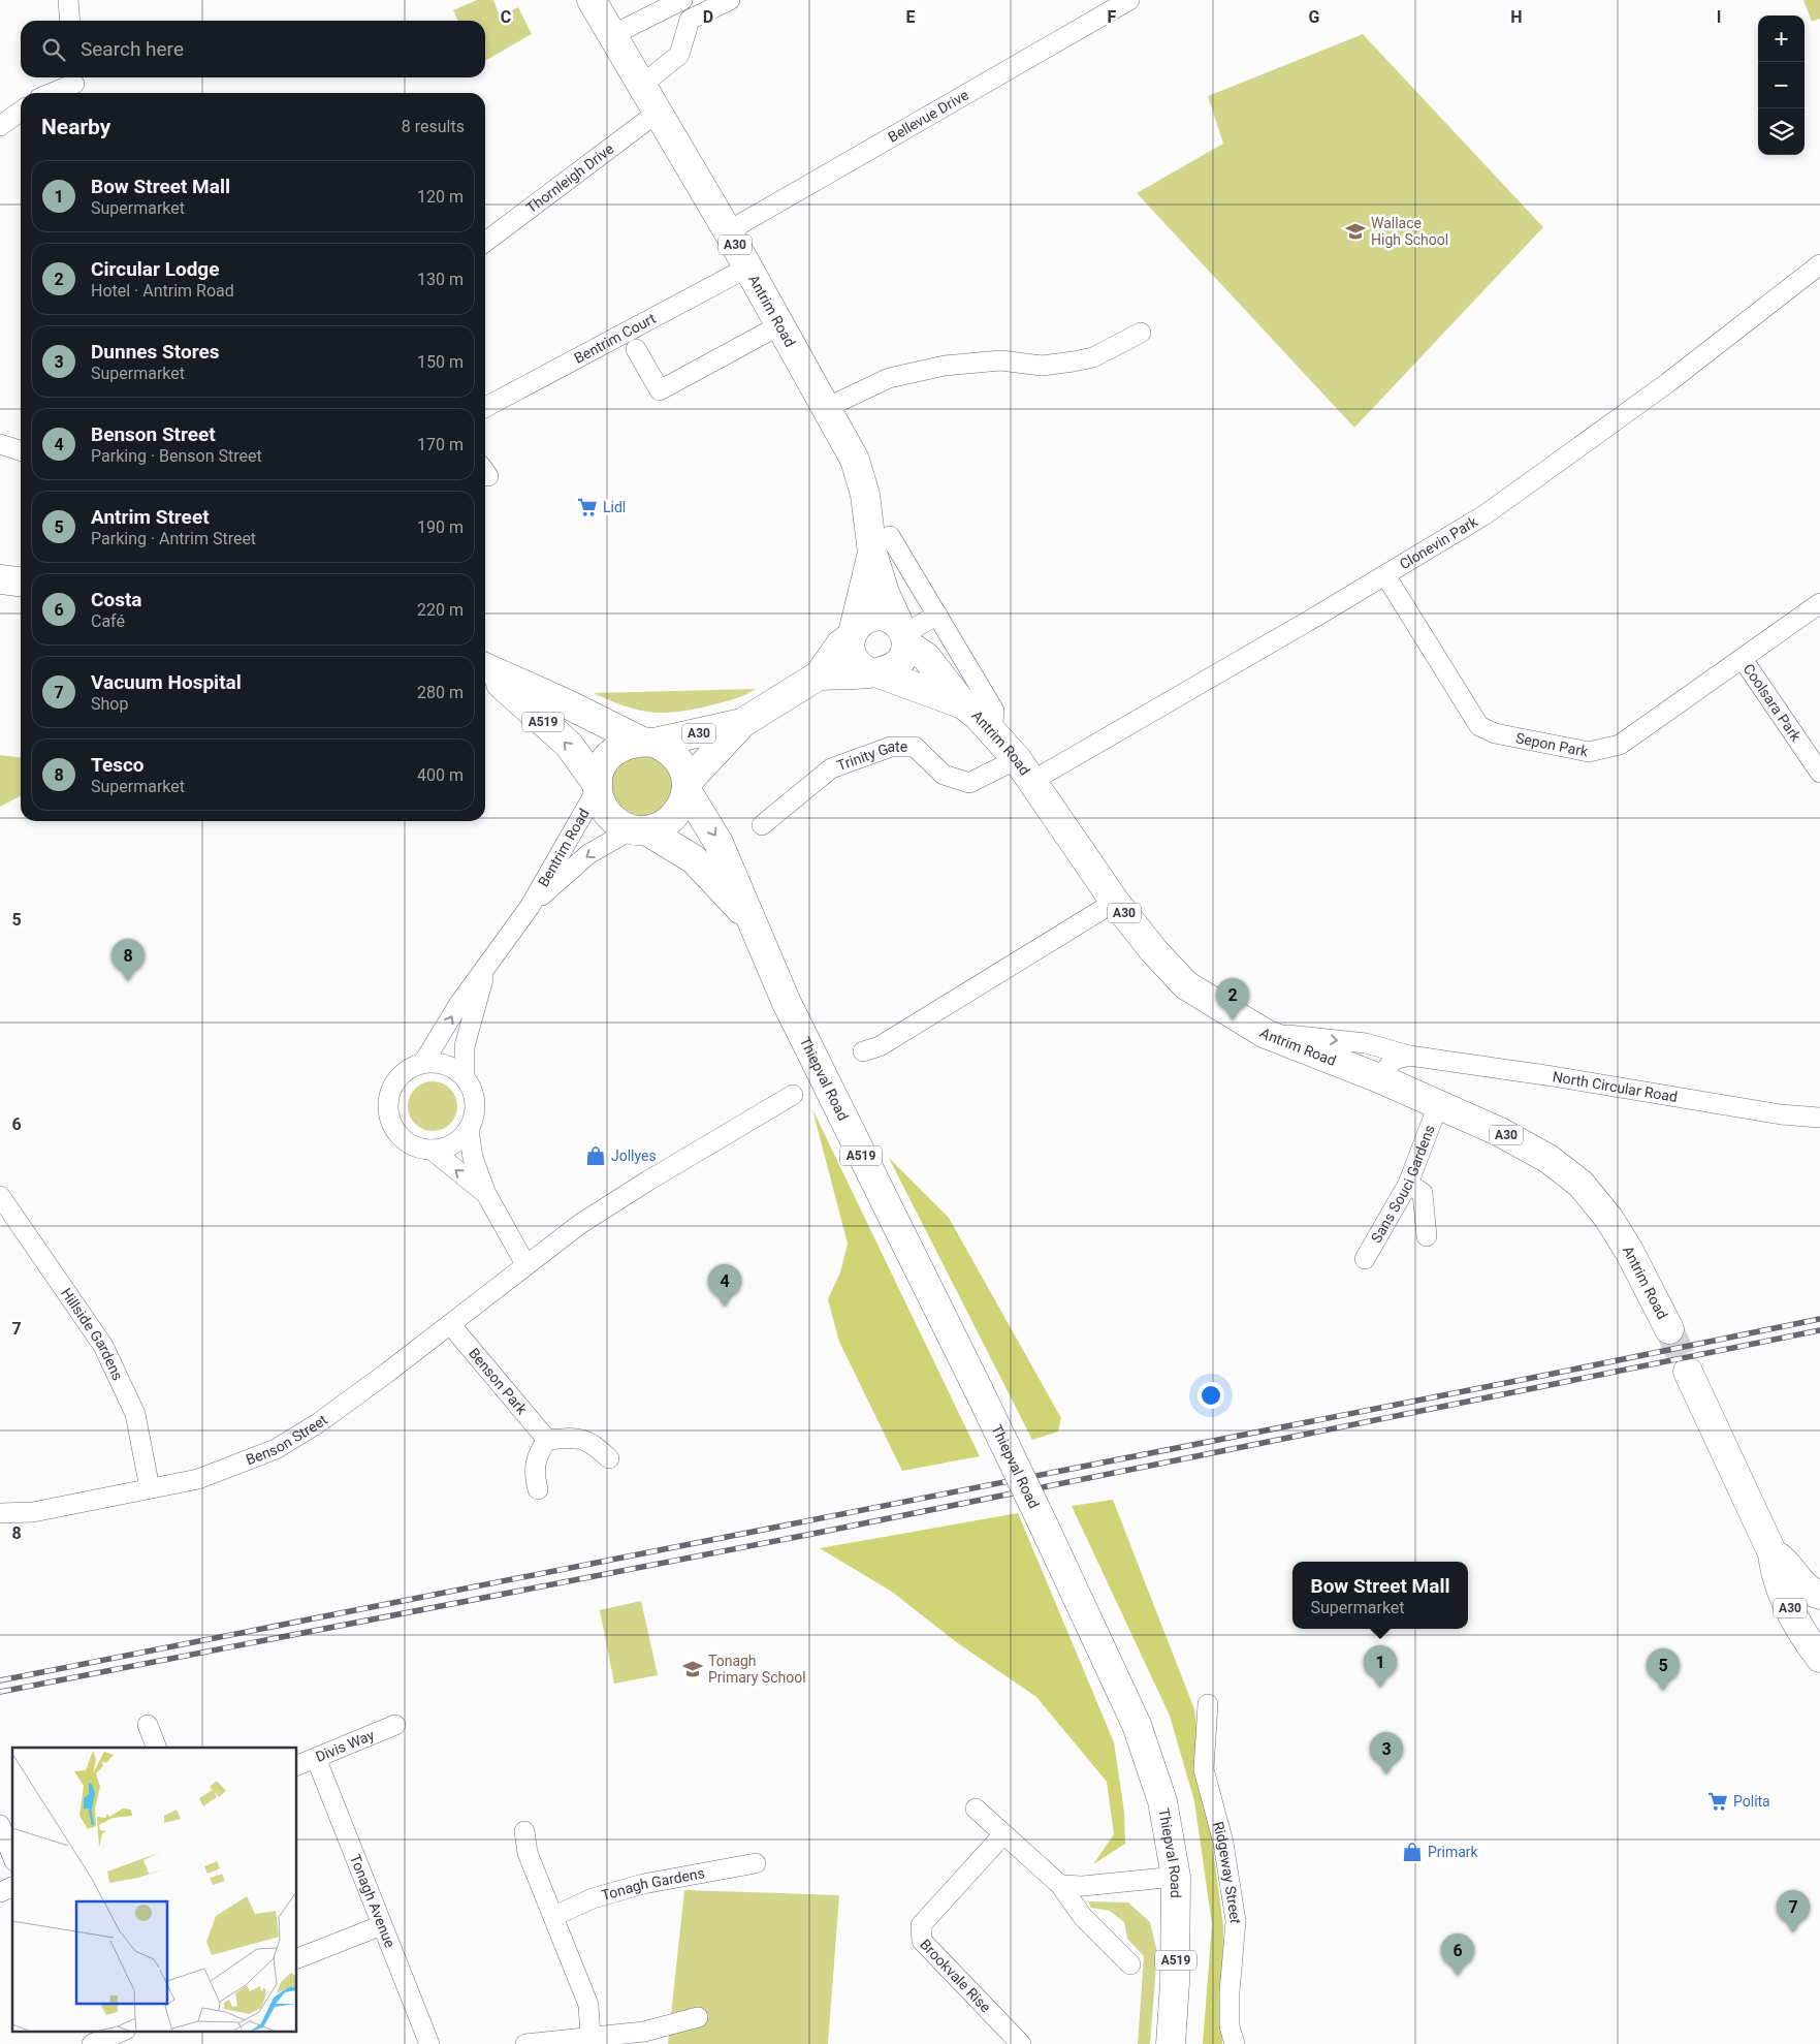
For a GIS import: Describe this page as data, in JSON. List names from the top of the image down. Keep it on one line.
{"streets":{"main road":["A30","Antrim Road","A519","Thiepval Road"],"street":["Bellevue Drive","Thornleigh Drive","Bentrim Court","Clonevin Park","Coolsara Park","Sepon Park","Trinity Gate","Bentrim Road","North Circular Road","Sans Souci Gardens","Hillside Gardens","Benson Park","Benson Street","Divis Way","Ridgeway Street","Tonagh Gardens","Tonagh Avenue","Brookvale Rise"]},"crossings":[["Bellevue Drive","Antrim Road"],["Thornleigh Drive","Antrim Road"],["A30","Antrim Road"],["A30","A519"],["A30","Bentrim Road"],["A30","Thiepval Road"],["Antrim Road","Bentrim Court"],["Antrim Road","Clonevin Park"],["Antrim Road","Trinity Gate"],["Antrim Road","North Circular Road"],["Antrim Road","Sans Souci Gardens"],["Clonevin Park","Sepon Park"],["Clonevin Park","Trinity Gate"],["Coolsara Park","Sepon Park"],["A519","Bentrim Road"],["A519","Thiepval Road"],["Bentrim Road","Thiepval Road"],["Hillside Gardens","Benson Street"],["Benson Park","Benson Street"],["Divis Way","Tonagh Avenue"]],"places":{"school or university":["Wallace High School","Tonagh Primary School"],"supermarket":["Lidl","Polita"],"shop":["Jollyes","Primark"]},"page":{"map_buttons":["+","−"],"search":"Search here","heading":["Nearby","8 results"],"list":[{"mark":"1","name":"Bow Street Mall","note":"Supermarket","value":"120 m"},{"mark":"2","name":"Circular Lodge","note":"Hotel · Antrim Road","value":"130 m"},{"mark":"3","name":"Dunnes Stores","note":"Supermarket","value":"150 m"},{"mark":"4","name":"Benson Street","note":"Parking · Benson Street","value":"170 m"},{"mark":"5","name":"Antrim Street","note":"Parking · Antrim Street","value":"190 m"},{"mark":"6","name":"Costa","note":"Café","value":"220 m"},{"mark":"7","name":"Vacuum Hospital","note":"Shop","value":"280 m"},{"mark":"8","name":"Tesco","note":"Supermarket","value":"400 m"}],"pins":["8","2","4","1","5","3","7","6"],"popup":["Bow Street Mall","Supermarket"]},"grid":{"columns":["C","D","E","F","G","H","I"],"rows":["5","6","7","8"]}}
